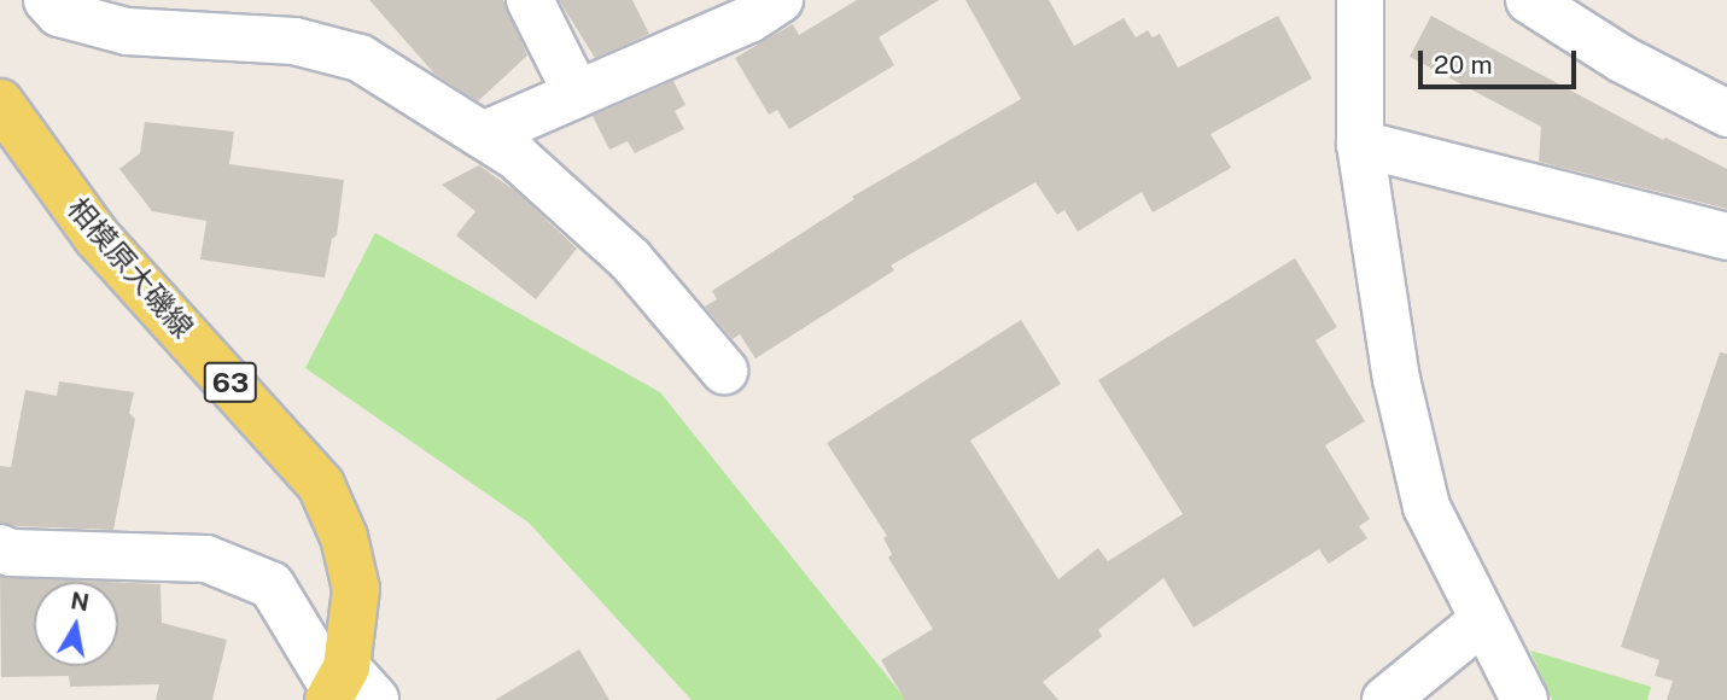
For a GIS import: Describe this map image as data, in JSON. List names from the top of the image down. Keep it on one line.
{"streets":{"main road":["相模原大磯線","63"]},"scale_bar":"20 m","north":"top"}
